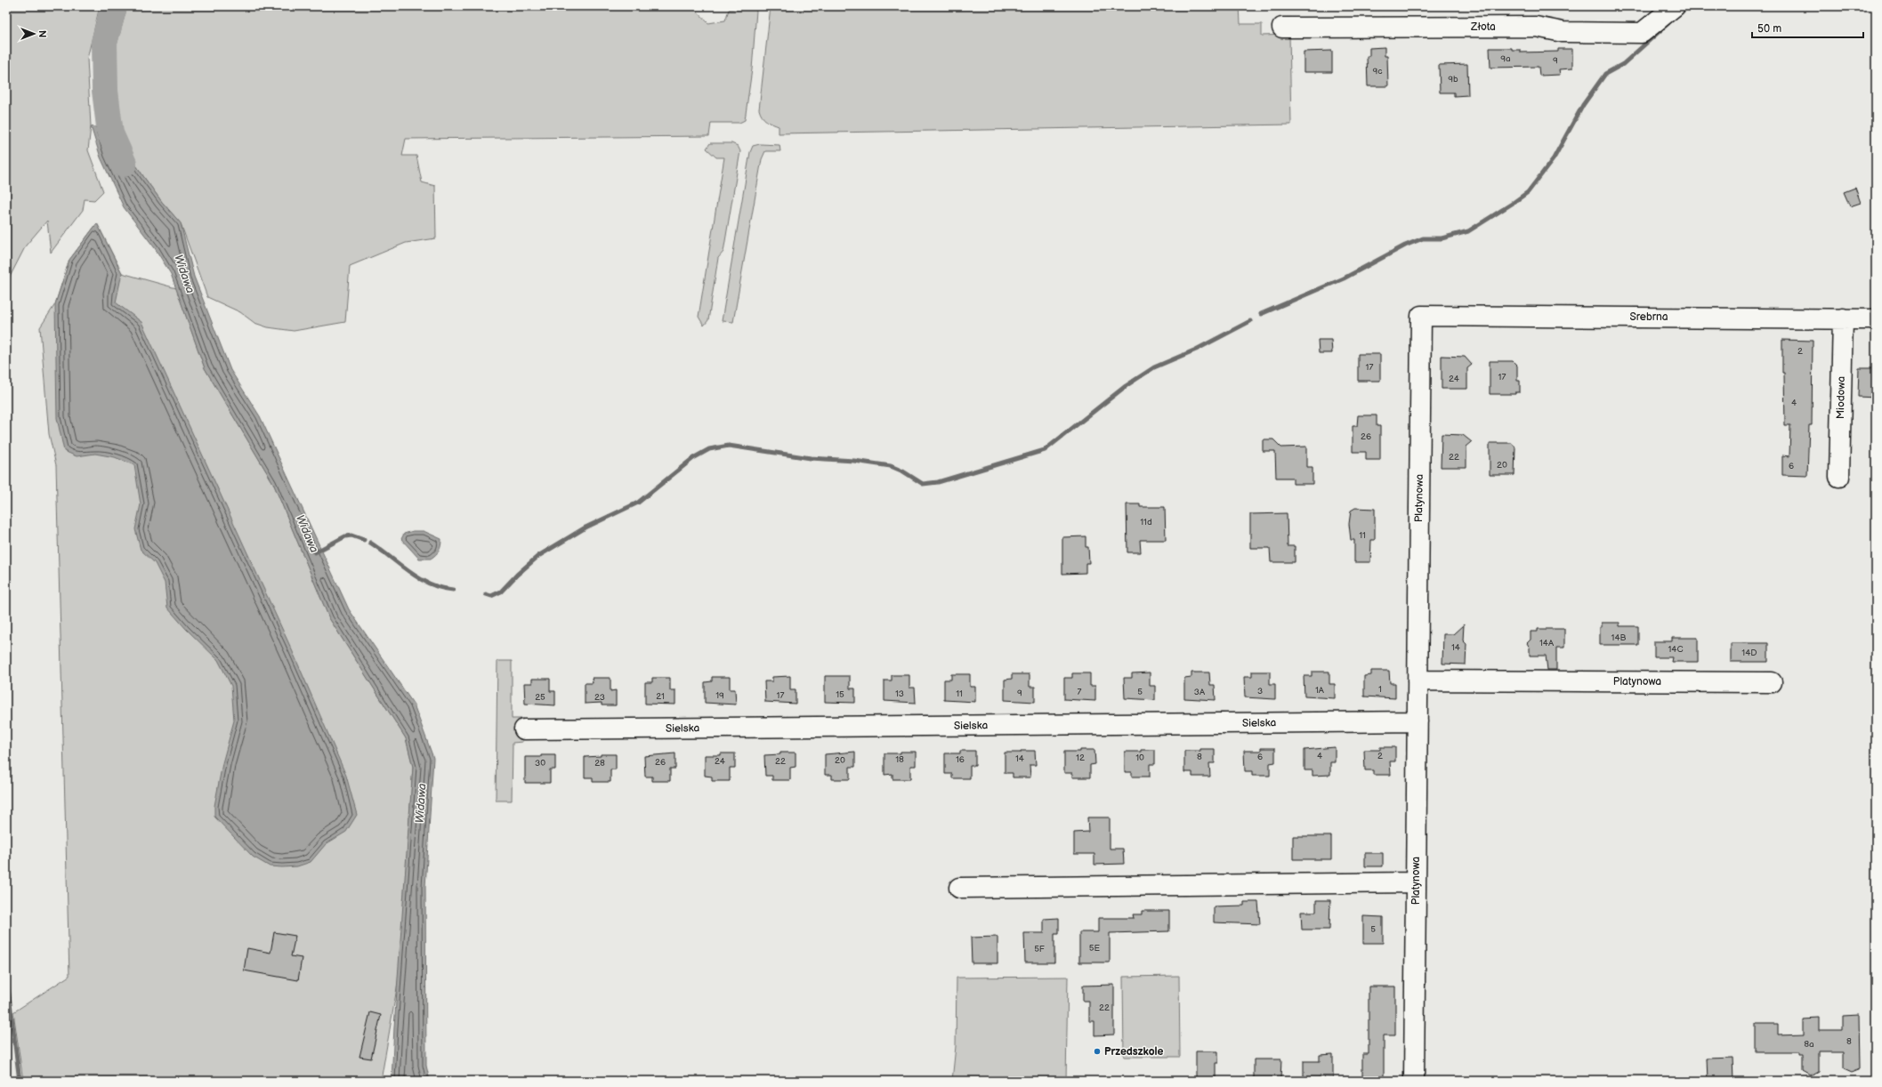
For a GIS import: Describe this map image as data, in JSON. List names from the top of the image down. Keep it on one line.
{"streets":{"street":["Złota","Srebrna","Miodowa","Platynowa","Sielska"]},"crossings":[["Srebrna","Miodowa"],["Srebrna","Platynowa"],["Platynowa","Sielska"]],"water":["Widawa"],"places":["Przedszkole"],"house_numbers":["9a","9","9c","9b","2","17","17","24","4","26","22","20","6","11d","11","14B","14A","14","14C","14D","1","1A","3","7","5","3A","9","13","11","15","19","17","21","25","23","4","2","8","6","12","10","14","18","16","20","24","22","26","30","28","5","5E","5F","22","8","8a"],"scale_bar":"50 m","north":"right"}
